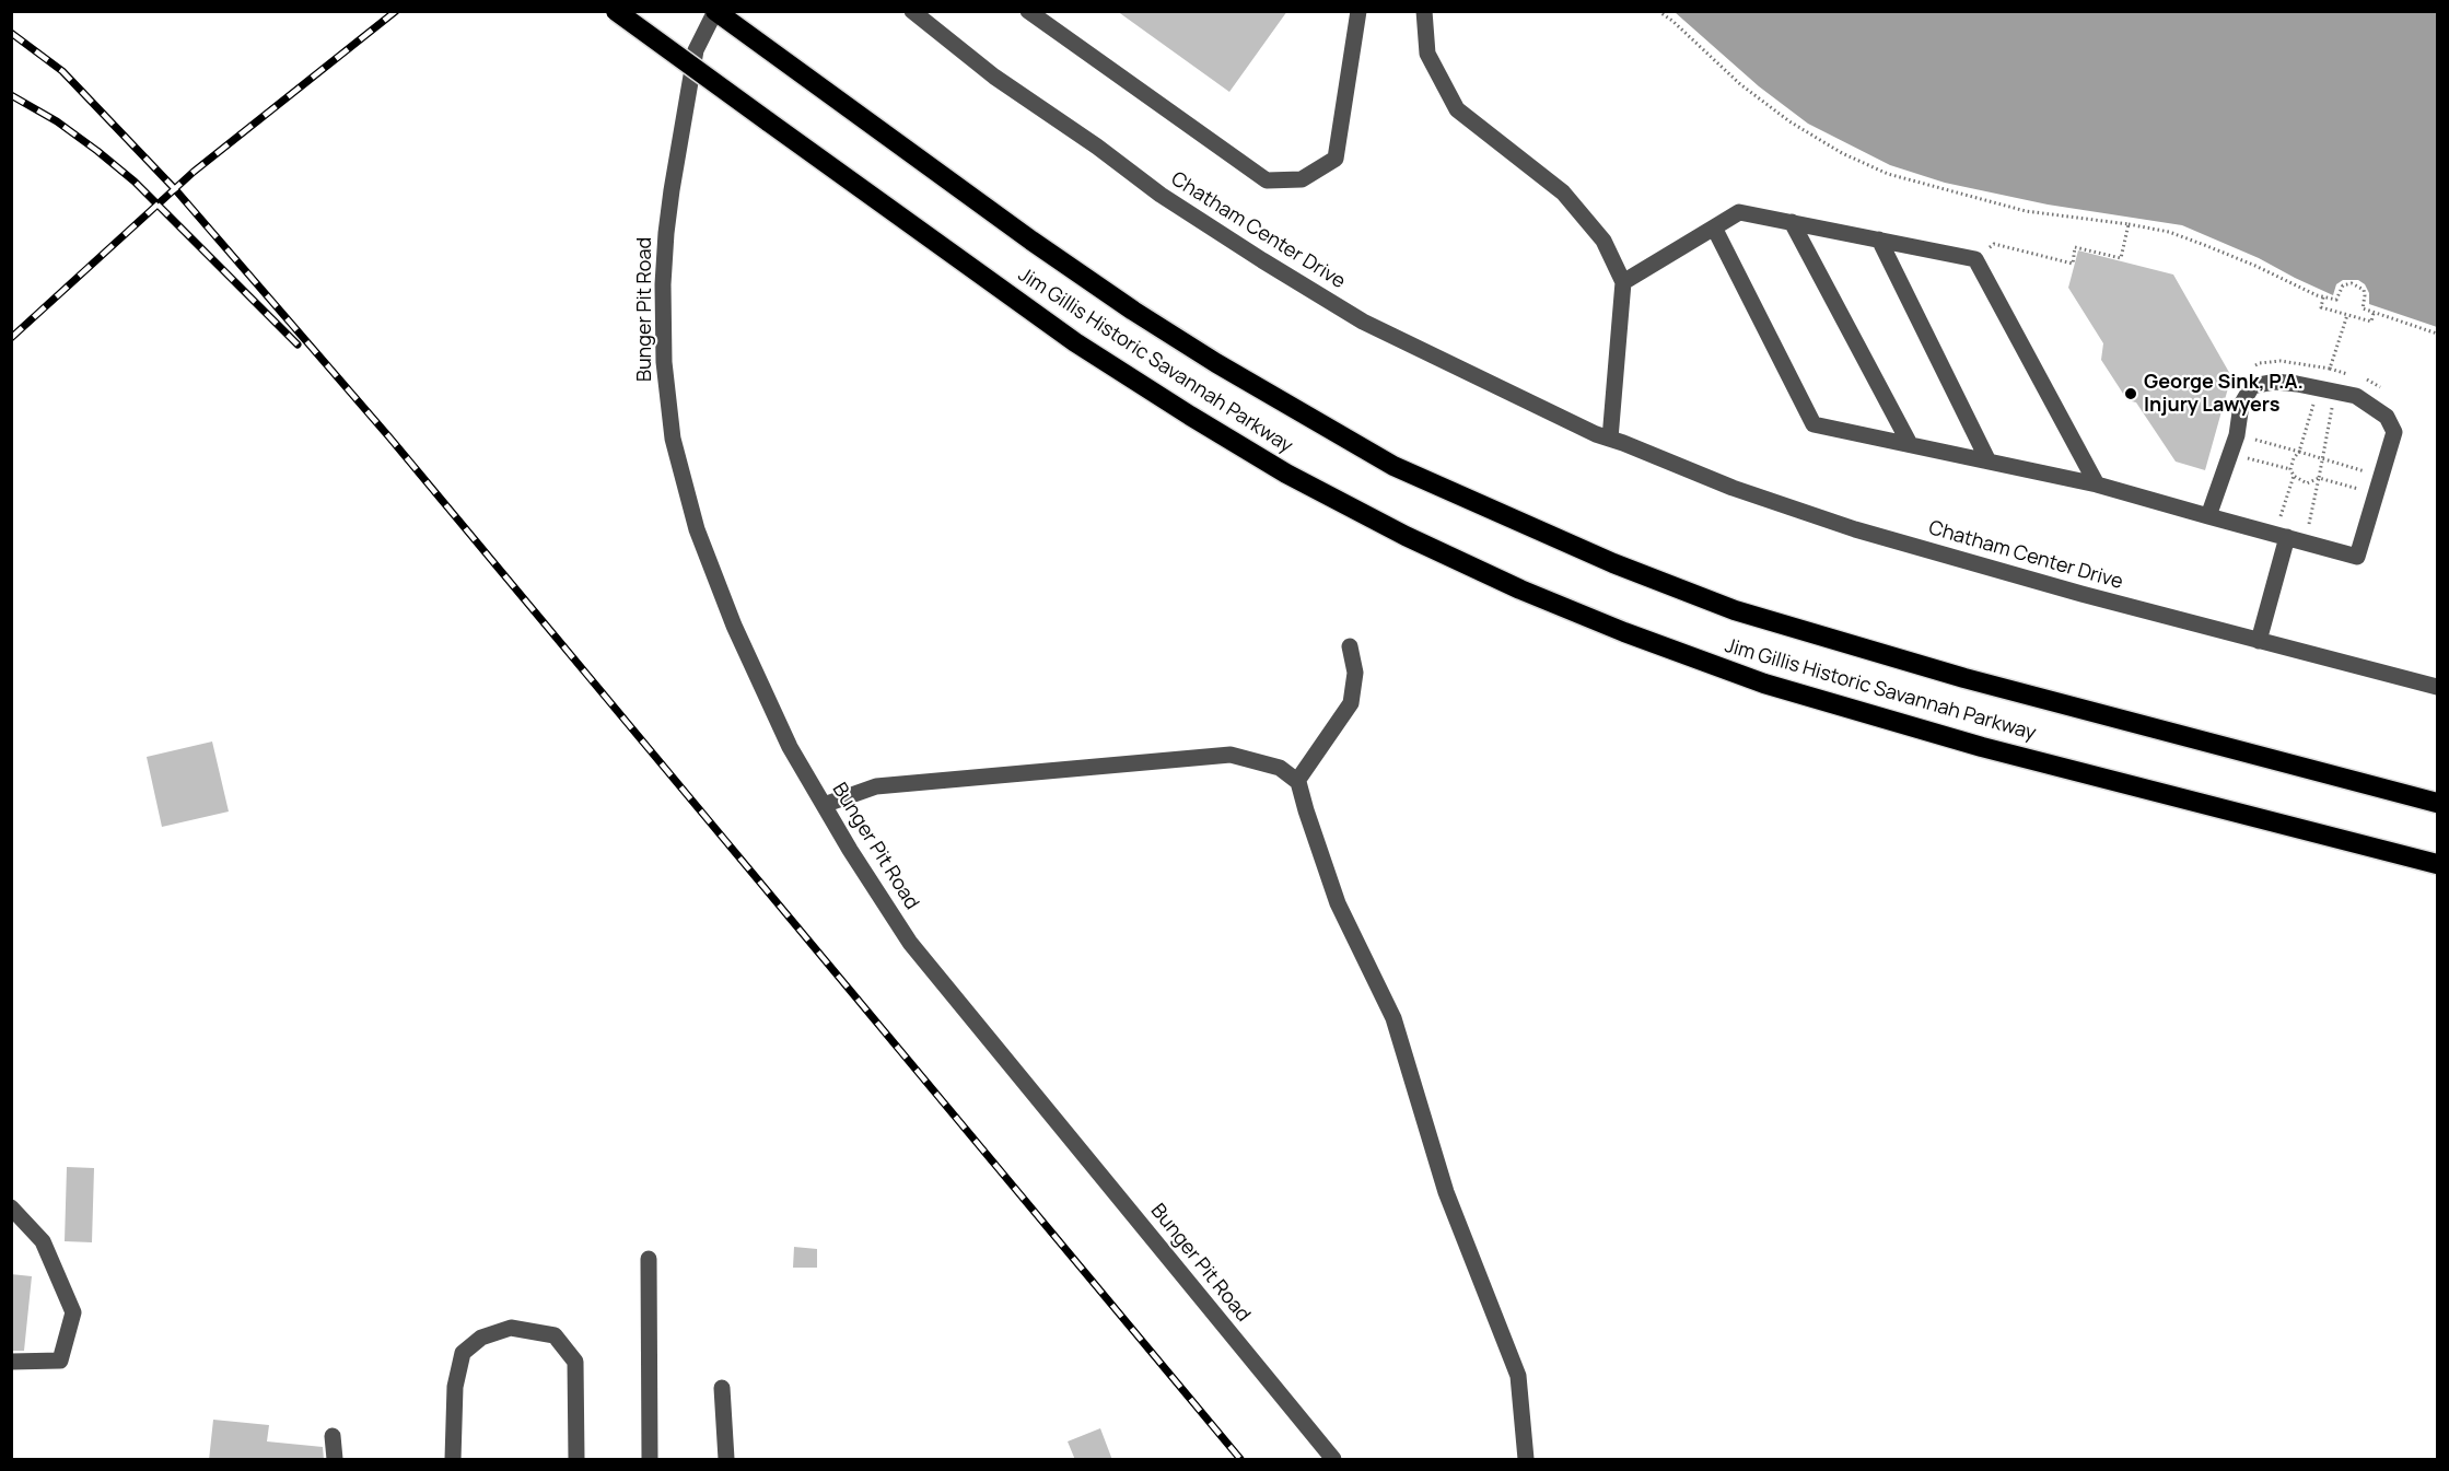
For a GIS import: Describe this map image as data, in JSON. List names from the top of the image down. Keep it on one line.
{"streets":{"highway":["Jim Gillis Historic Savannah Parkway"],"street":["Chatham Center Drive","Bunger Pit Road"]},"crossings":[["Bunger Pit Road","Jim Gillis Historic Savannah Parkway"]],"places":["George Sink, P.A. Injury Lawyers"]}
